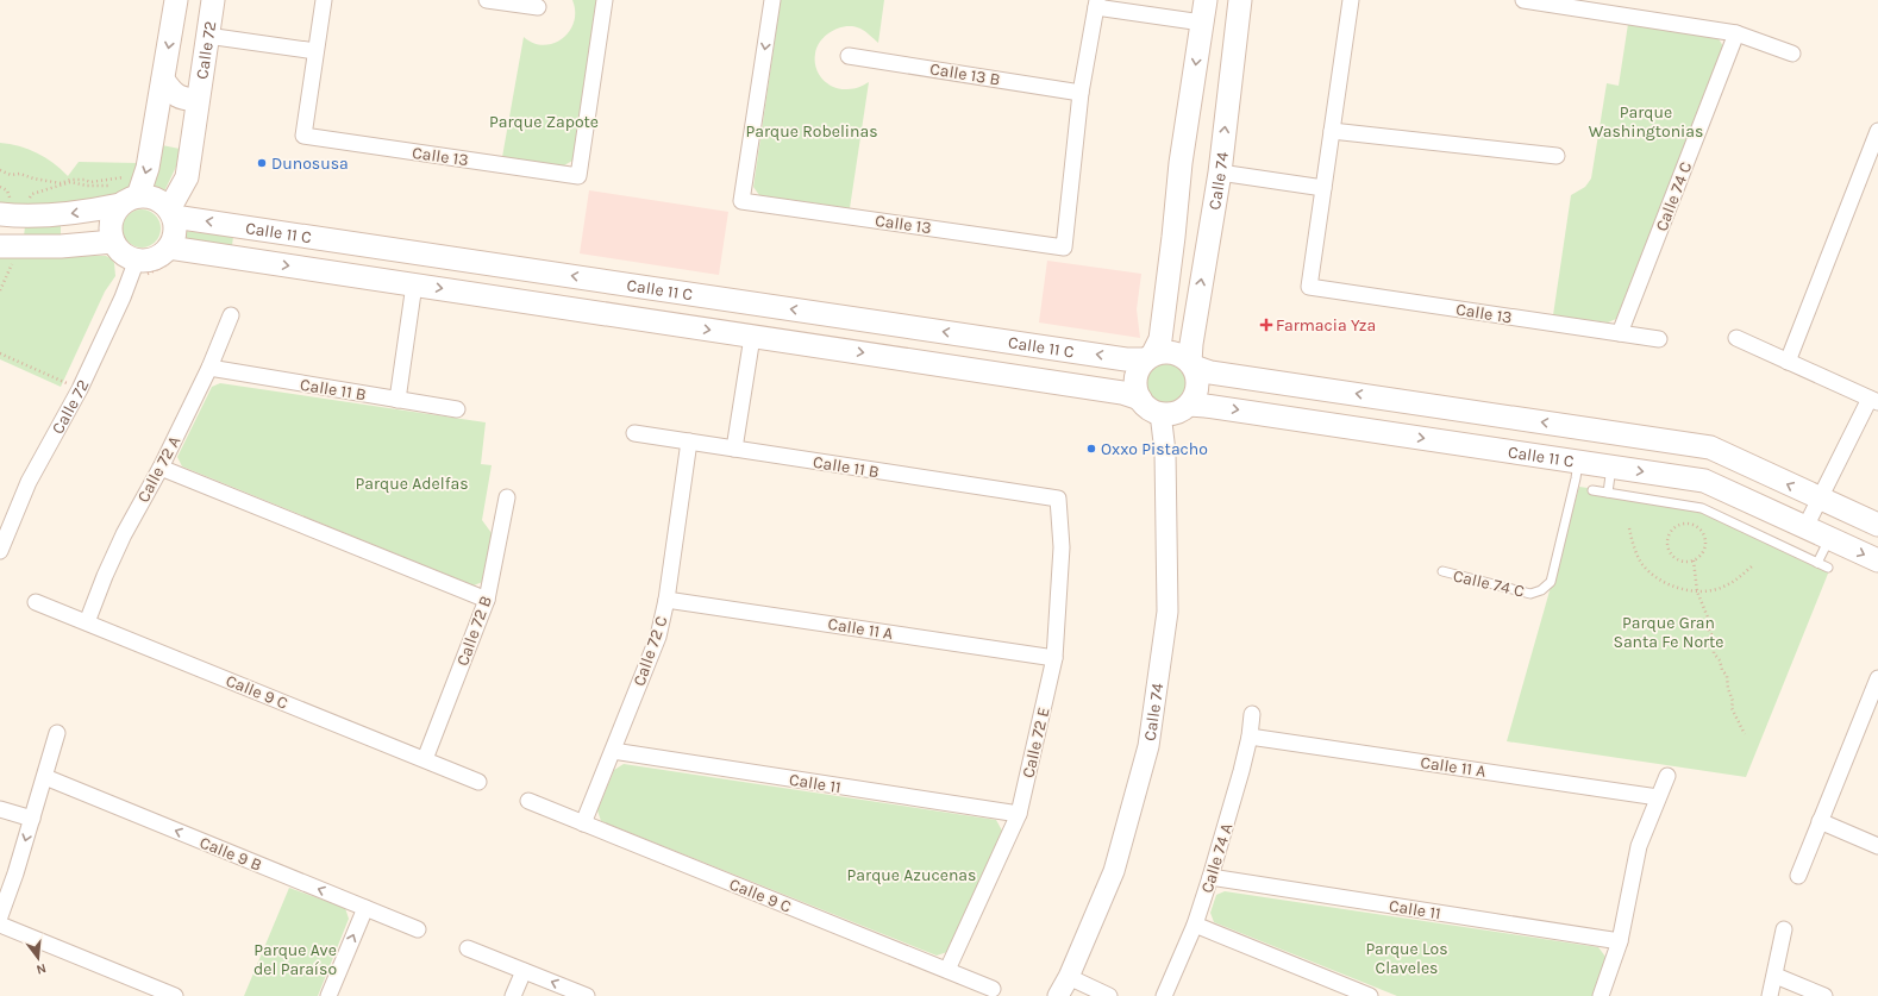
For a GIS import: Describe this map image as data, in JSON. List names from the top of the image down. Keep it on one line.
{"streets":{"main road":["Calle 72","Calle 74","Calle 11 C"],"street":["Calle 13 B","Calle 13","Calle 74 C","Calle 11 B","Calle 72 A","Calle 11 A","Calle 72 B","Calle 72 C","Calle 9 C","Calle 72 E","Calle 11","Calle 9 B","Calle 74 A"]},"crossings":[["Calle 72","Calle 11 C"],["Calle 13 B","Calle 13"],["Calle 13","Calle 74 C"],["Calle 74","Calle 11 C"],["Calle 74 C","Calle 11 C"],["Calle 11 B","Calle 72 A"],["Calle 11 B","Calle 72 C"],["Calle 11 B","Calle 72 E"],["Calle 72 A","Calle 9 C"],["Calle 11 A","Calle 72 C"],["Calle 11 A","Calle 72 E"],["Calle 11 A","Calle 74 A"],["Calle 72 B","Calle 9 C"],["Calle 72 C","Calle 9 C"],["Calle 72 C","Calle 11"],["Calle 9 C","Calle 72 E"],["Calle 72 E","Calle 11"],["Calle 11","Calle 74 A"]],"one_way":["Calle 9 B"],"parks":["Parque Washingtonias","Parque Zapote","Parque Robelinas","Parque Adelfas","Parque Gran Santa Fe Norte","Parque Azucenas","Parque Los Claveles","Parque Ave del Paraíso"],"places":{"other":["Dunosusa","Oxxo Pistacho"],"health":["Farmacia Yza"]},"north":"bottom"}
